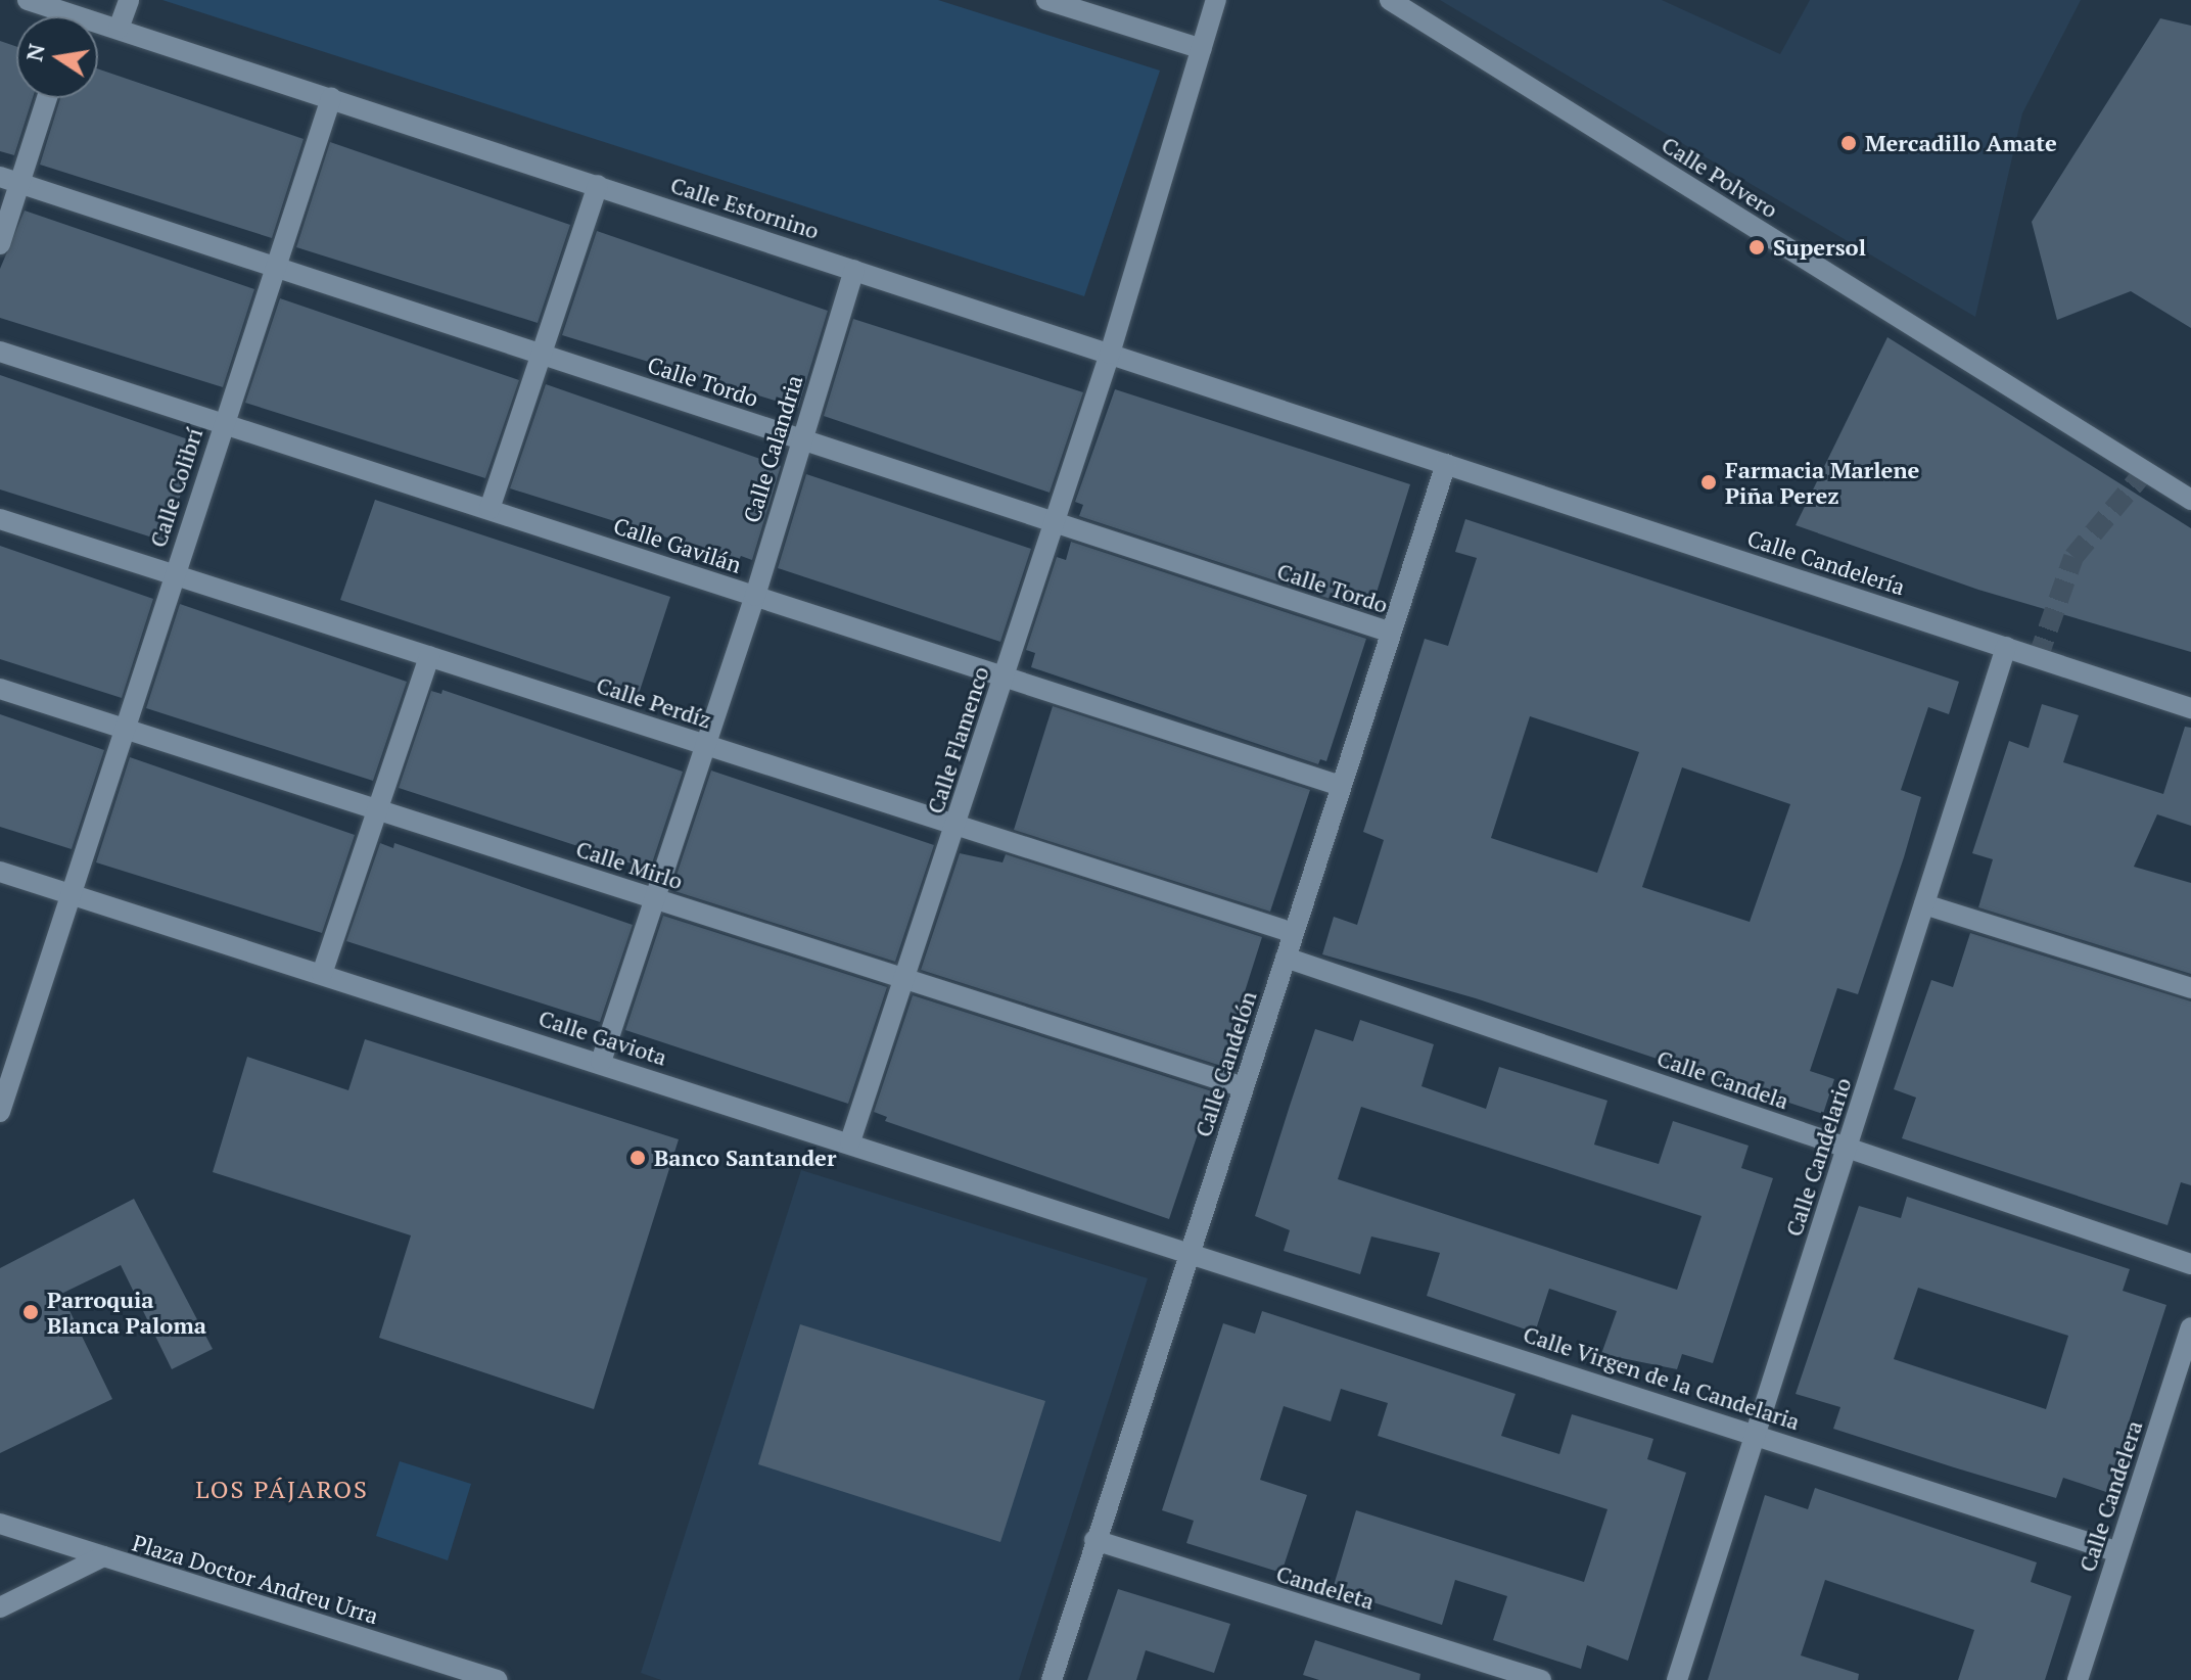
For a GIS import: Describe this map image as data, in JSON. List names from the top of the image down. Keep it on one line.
{"streets":{"street":["Calle Polvero","Calle Estornino","Calle Tordo","Calle Calandria","Calle Colibrí","Calle Gavilán","Calle Candelería","Calle Perdíz","Calle Flamenco","Calle Mirlo","Calle Gaviota","Calle Candelón","Calle Candela","Calle Candelario","Calle Virgen de la Candelaria","Calle Candelera","Plaza Doctor Andreu Urra","Candeleta"]},"crossings":[["Calle Estornino","Calle Calandria"],["Calle Estornino","Calle Colibrí"],["Calle Estornino","Calle Candelería"],["Calle Estornino","Calle Flamenco"],["Calle Estornino","Calle Candelón"],["Calle Tordo","Calle Calandria"],["Calle Tordo","Calle Colibrí"],["Calle Tordo","Calle Flamenco"],["Calle Tordo","Calle Candelón"],["Calle Calandria","Calle Gavilán"],["Calle Calandria","Calle Perdíz"],["Calle Calandria","Calle Mirlo"],["Calle Calandria","Calle Gaviota"],["Calle Colibrí","Calle Gavilán"],["Calle Colibrí","Calle Perdíz"],["Calle Colibrí","Calle Mirlo"],["Calle Colibrí","Calle Gaviota"],["Calle Gavilán","Calle Flamenco"],["Calle Gavilán","Calle Candelón"],["Calle Candelería","Calle Candelón"],["Calle Candelería","Calle Candelario"],["Calle Perdíz","Calle Flamenco"],["Calle Perdíz","Calle Candelón"],["Calle Flamenco","Calle Mirlo"],["Calle Flamenco","Calle Gaviota"],["Calle Mirlo","Calle Candelón"],["Calle Gaviota","Calle Candelón"],["Calle Gaviota","Calle Virgen de la Candelaria"],["Calle Candelón","Calle Candela"],["Calle Candelón","Calle Virgen de la Candelaria"],["Calle Candelón","Candeleta"],["Calle Candela","Calle Candelario"],["Calle Candelario","Calle Virgen de la Candelaria"],["Calle Virgen de la Candelaria","Calle Candelera"]],"districts":["LOS PÁJAROS"],"places":["Mercadillo Amate","Supersol","Farmacia Marlene Piña Perez","Banco Santander","Parroquia Blanca Paloma"],"north":"left"}
